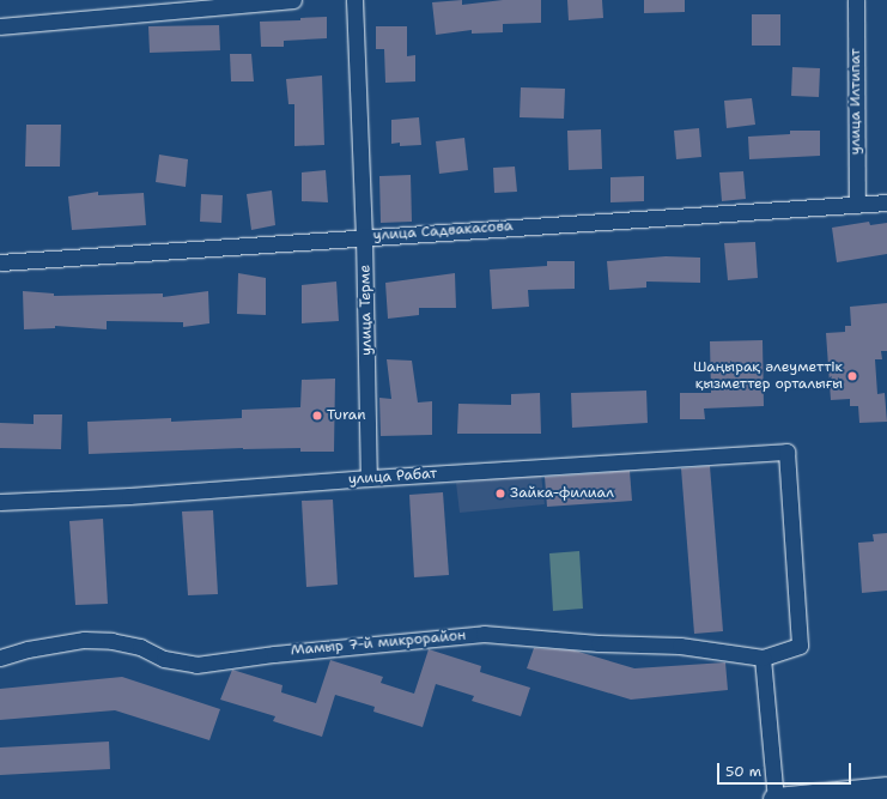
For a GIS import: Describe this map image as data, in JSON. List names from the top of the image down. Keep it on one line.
{"streets":{"street":["улица Илтипат","улица Садвакасова","улица Терме","улица Рабат","Мамыр 7-й микрорайон"]},"crossings":[["улица Илтипат","улица Садвакасова"],["улица Садвакасова","улица Терме"],["улица Терме","улица Рабат"],["улица Рабат","Мамыр 7-й микрорайон"]],"places":["Шаңырақ әлеуметтік қызметтер орталығы","Turan","Зайка-филиал"],"scale_bar":"50 m"}
